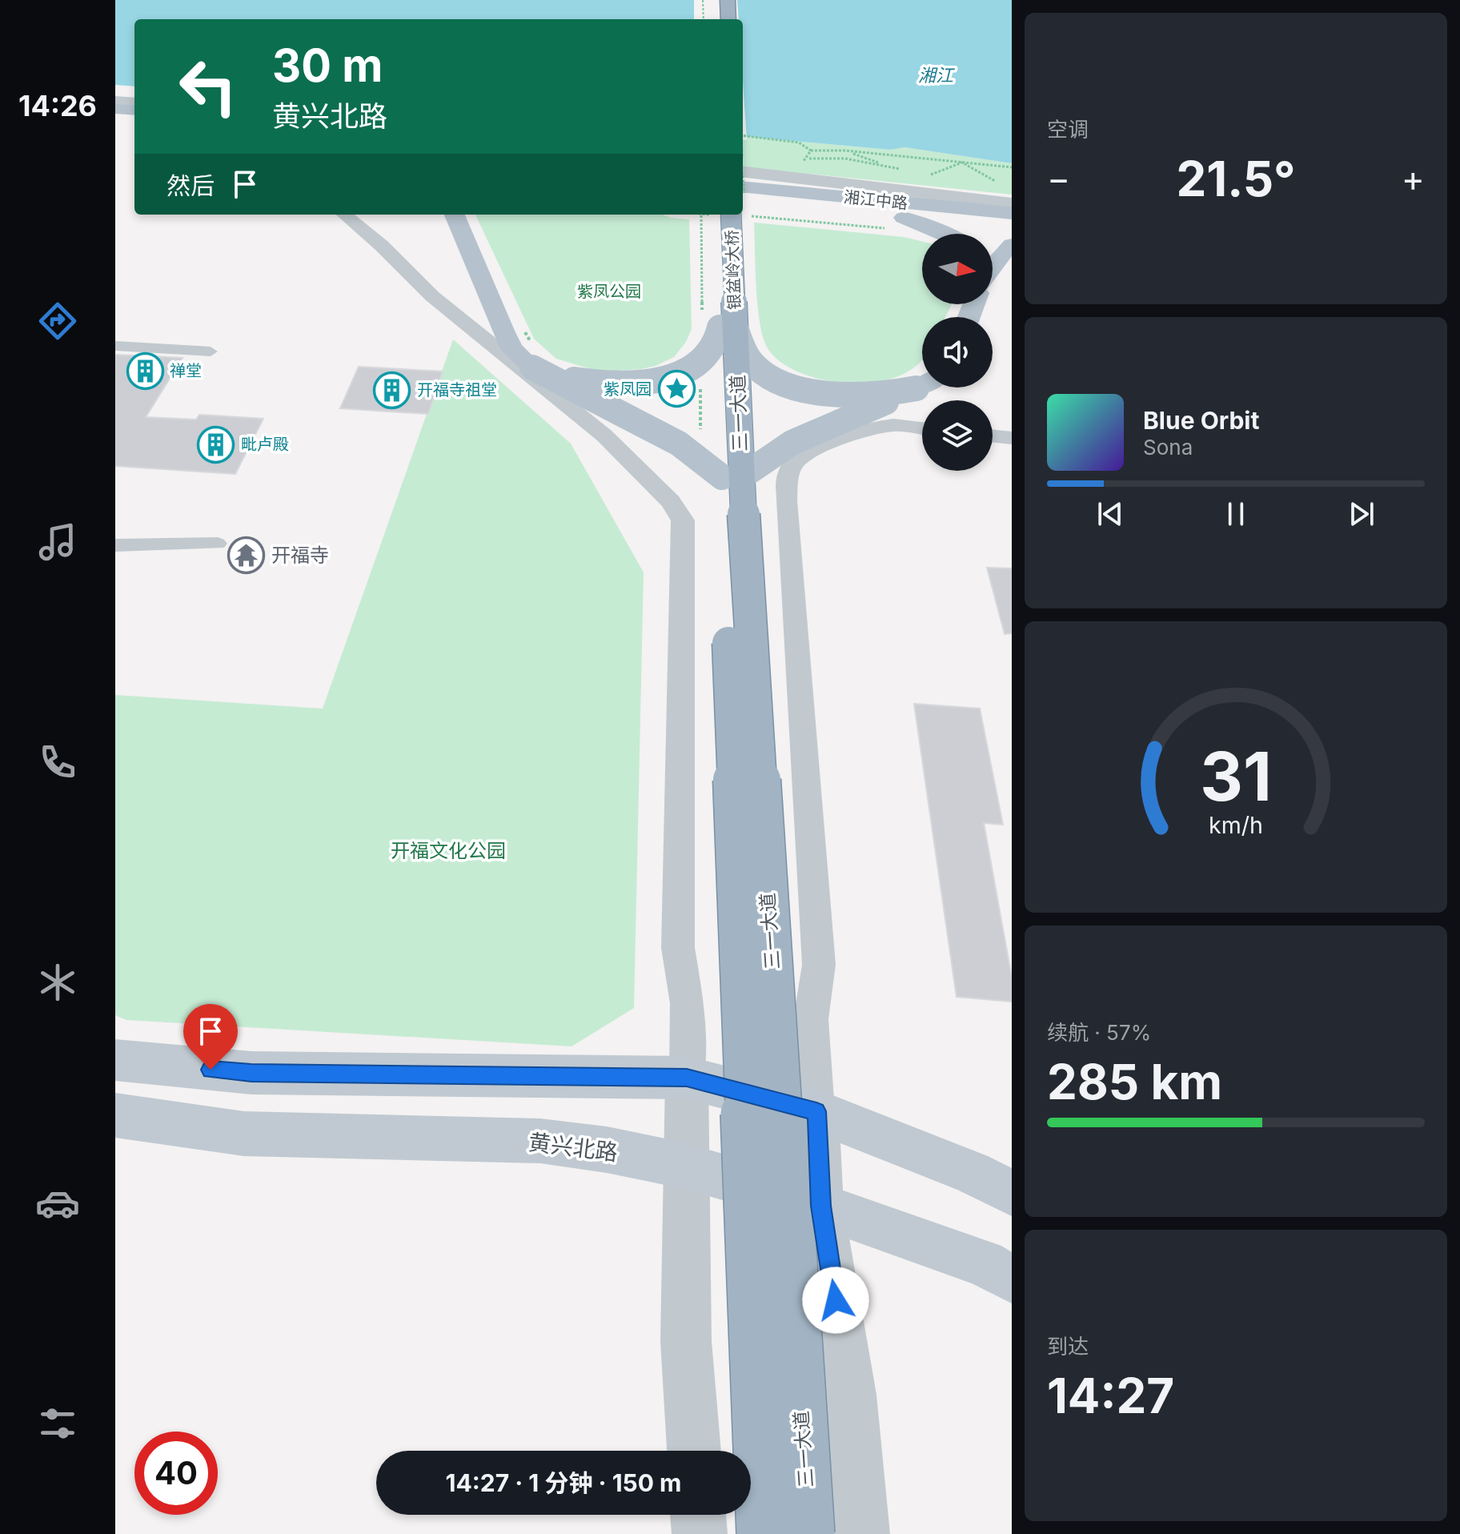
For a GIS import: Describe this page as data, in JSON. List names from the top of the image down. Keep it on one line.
{"streets":{"highway":["银盆岭大桥","三一大道"],"main road":["湘江中路","黄兴北路"]},"crossings":[["银盆岭大桥","三一大道"]],"water":["湘江"],"parks":["紫凤公园","开福文化公园"],"places":{"building":["禅堂","开福寺祖堂","毗卢殿"],"place":["紫凤园"],"temple":["开福寺"]},"north":"right","page":{"tabs":"14:26","tile":["空调",["续航 · 57%","285 km"],["到达","14:27"]],"turn":["30 m","黄兴北路"],"heat":["−","21.5°","+"],"then":"然后","song":["Blue Orbit","Sona"],"limit":"40","trip":"14:27 · 1 分钟 · 150 m","gauge":["31","km/h"]}}
